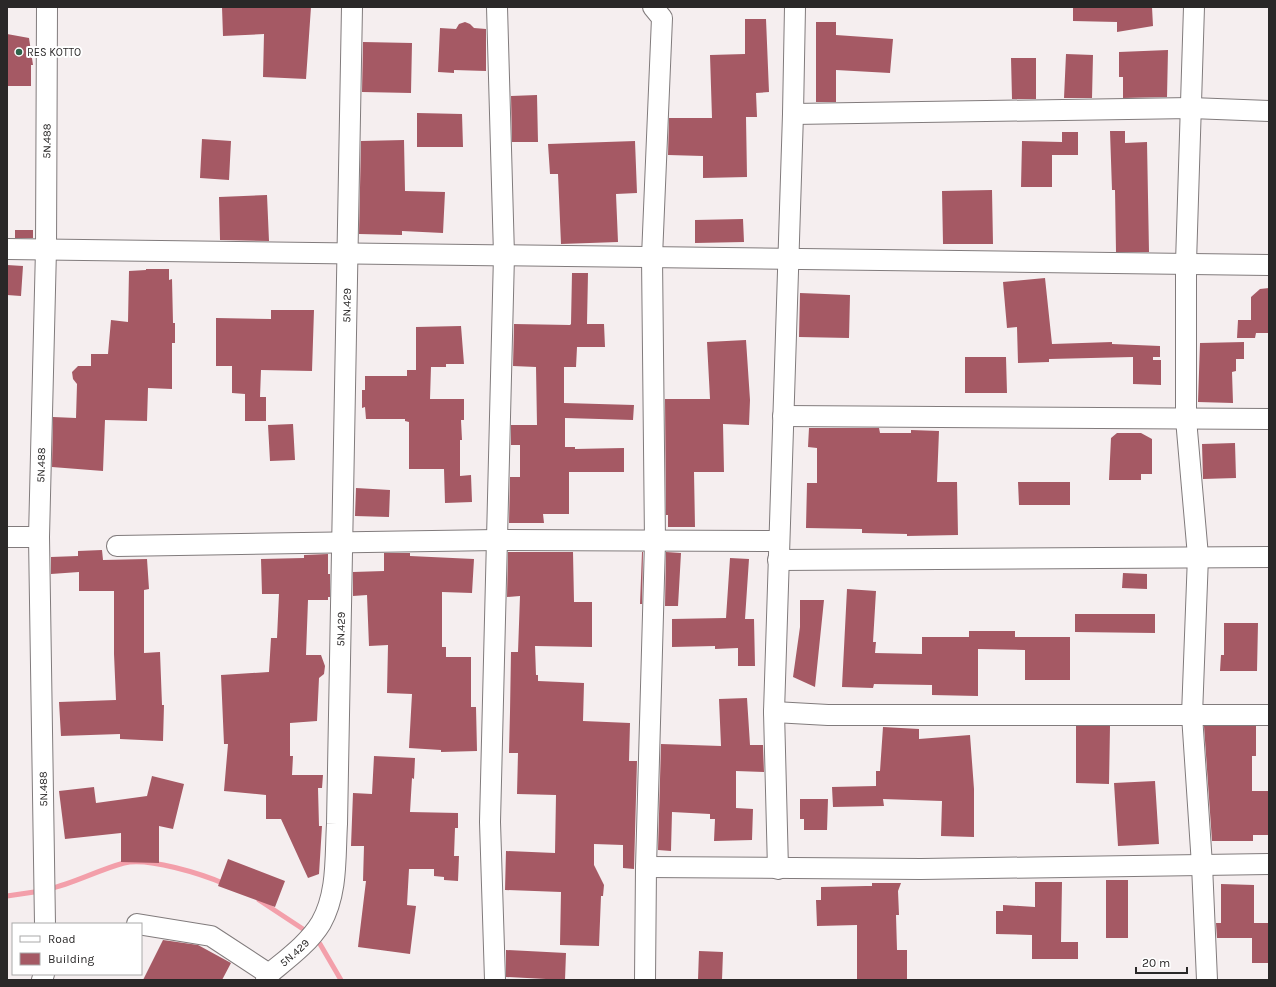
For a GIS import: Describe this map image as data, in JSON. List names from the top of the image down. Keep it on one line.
{"streets":{"street":["5N.488","5N.429"]},"places":["RES KOTTO"],"legend":["Road","Building"],"scale_bar":"20 m"}
